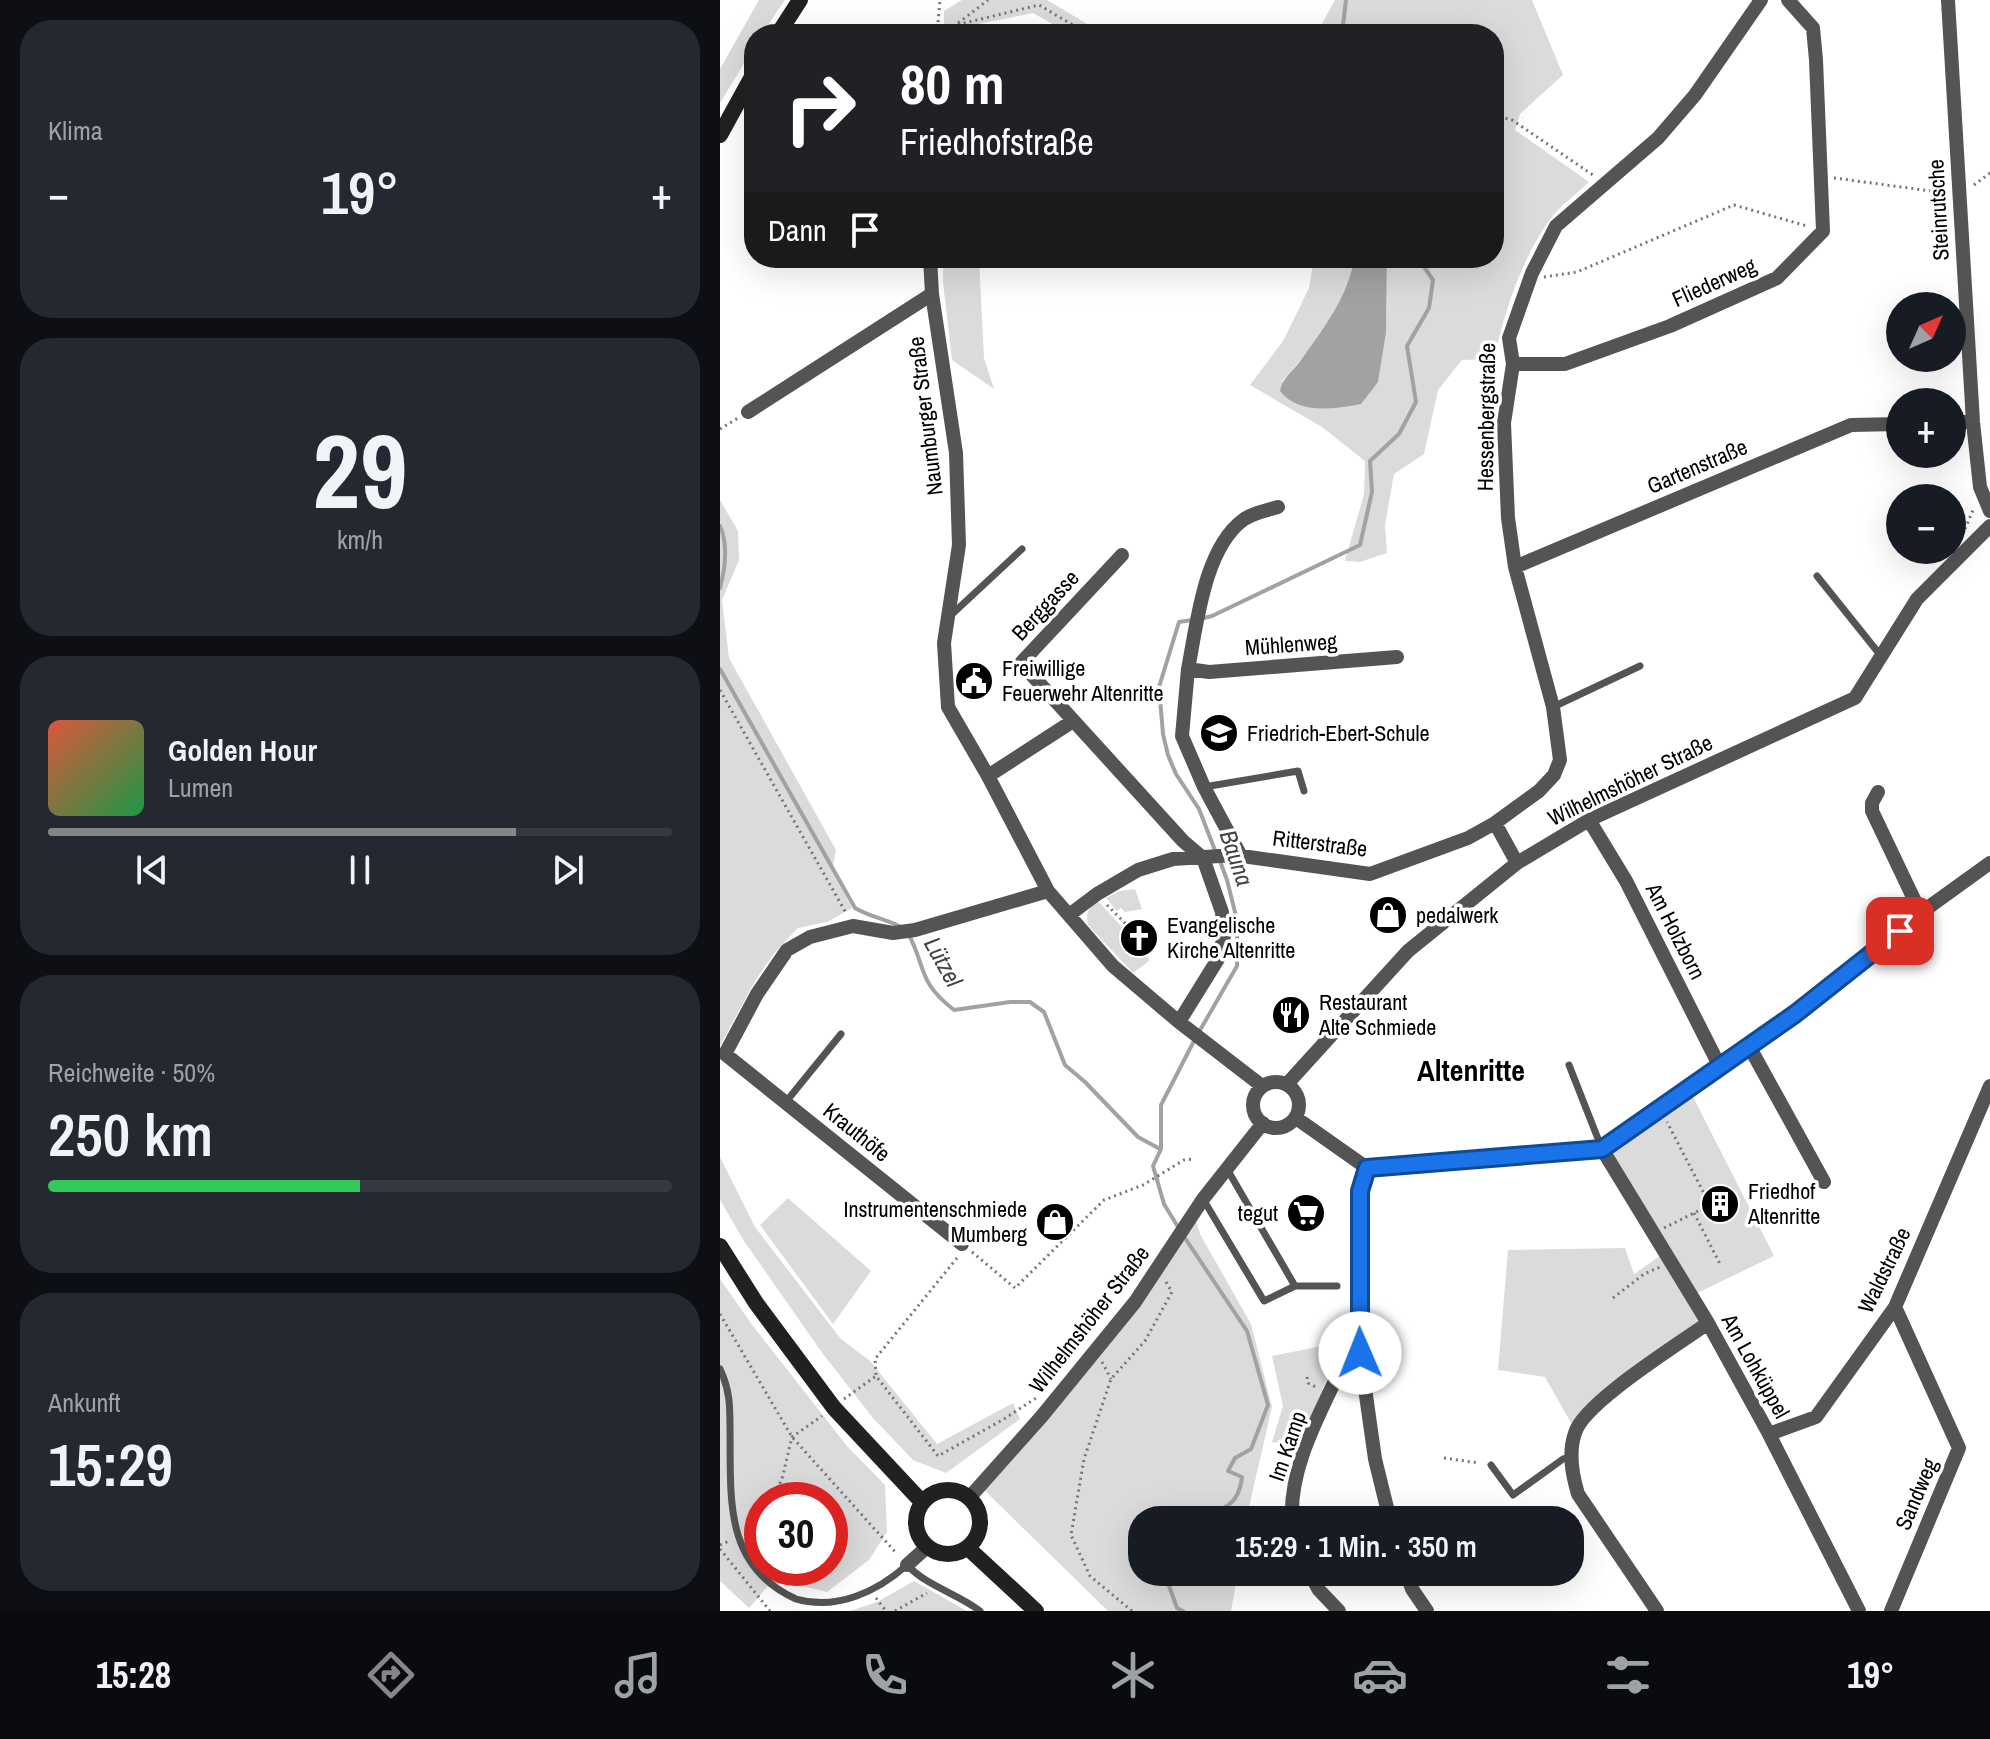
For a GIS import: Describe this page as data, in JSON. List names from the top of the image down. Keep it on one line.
{"streets":{"street":["Steinrutsche","Fliederweg","Naumburger Straße","Hessenbergstraße","Gartenstraße","Berggasse","Mühlenweg","Wilhelmshöher Straße","Ritterstraße","Am Holzborn","Krauthöfe","Waldstraße","Am Lohküppel","Im Kamp","Sandweg"]},"crossings":[["Fliederweg","Hessenbergstraße"],["Naumburger Straße","Wilhelmshöher Straße"],["Naumburger Straße","Ritterstraße"],["Hessenbergstraße","Gartenstraße"],["Hessenbergstraße","Ritterstraße"],["Berggasse","Ritterstraße"],["Wilhelmshöher Straße","Am Holzborn"],["Waldstraße","Am Lohküppel"],["Waldstraße","Sandweg"]],"districts":["Altenritte"],"water":["Bauna","Lützel"],"places":{"public building":["Freiwillige Feuerwehr Altenritte"],"school or university":["Friedrich-Ebert-Schule"],"shop":["pedalwerk","Instrumentenschmiede Mumberg"],"church":["Evangelische Kirche Altenritte"],"restaurant":["Restaurant Alte Schmiede"],"building":["Friedhof Altenritte"],"supermarket":["tegut"]},"north":"top right","page":{"tile":["Klima",["29","km/h"],["Reichweite · 50%","250 km"],["Ankunft","15:29"]],"turn":["80 m","Friedhofstraße"],"heat":["−","19°","+"],"then":"Dann","map_buttons":["+","−"],"song":["Golden Hour","Lumen"],"limit":"30","trip":"15:29 · 1 Min. · 350 m","tabs":["15:28","19°"]}}
